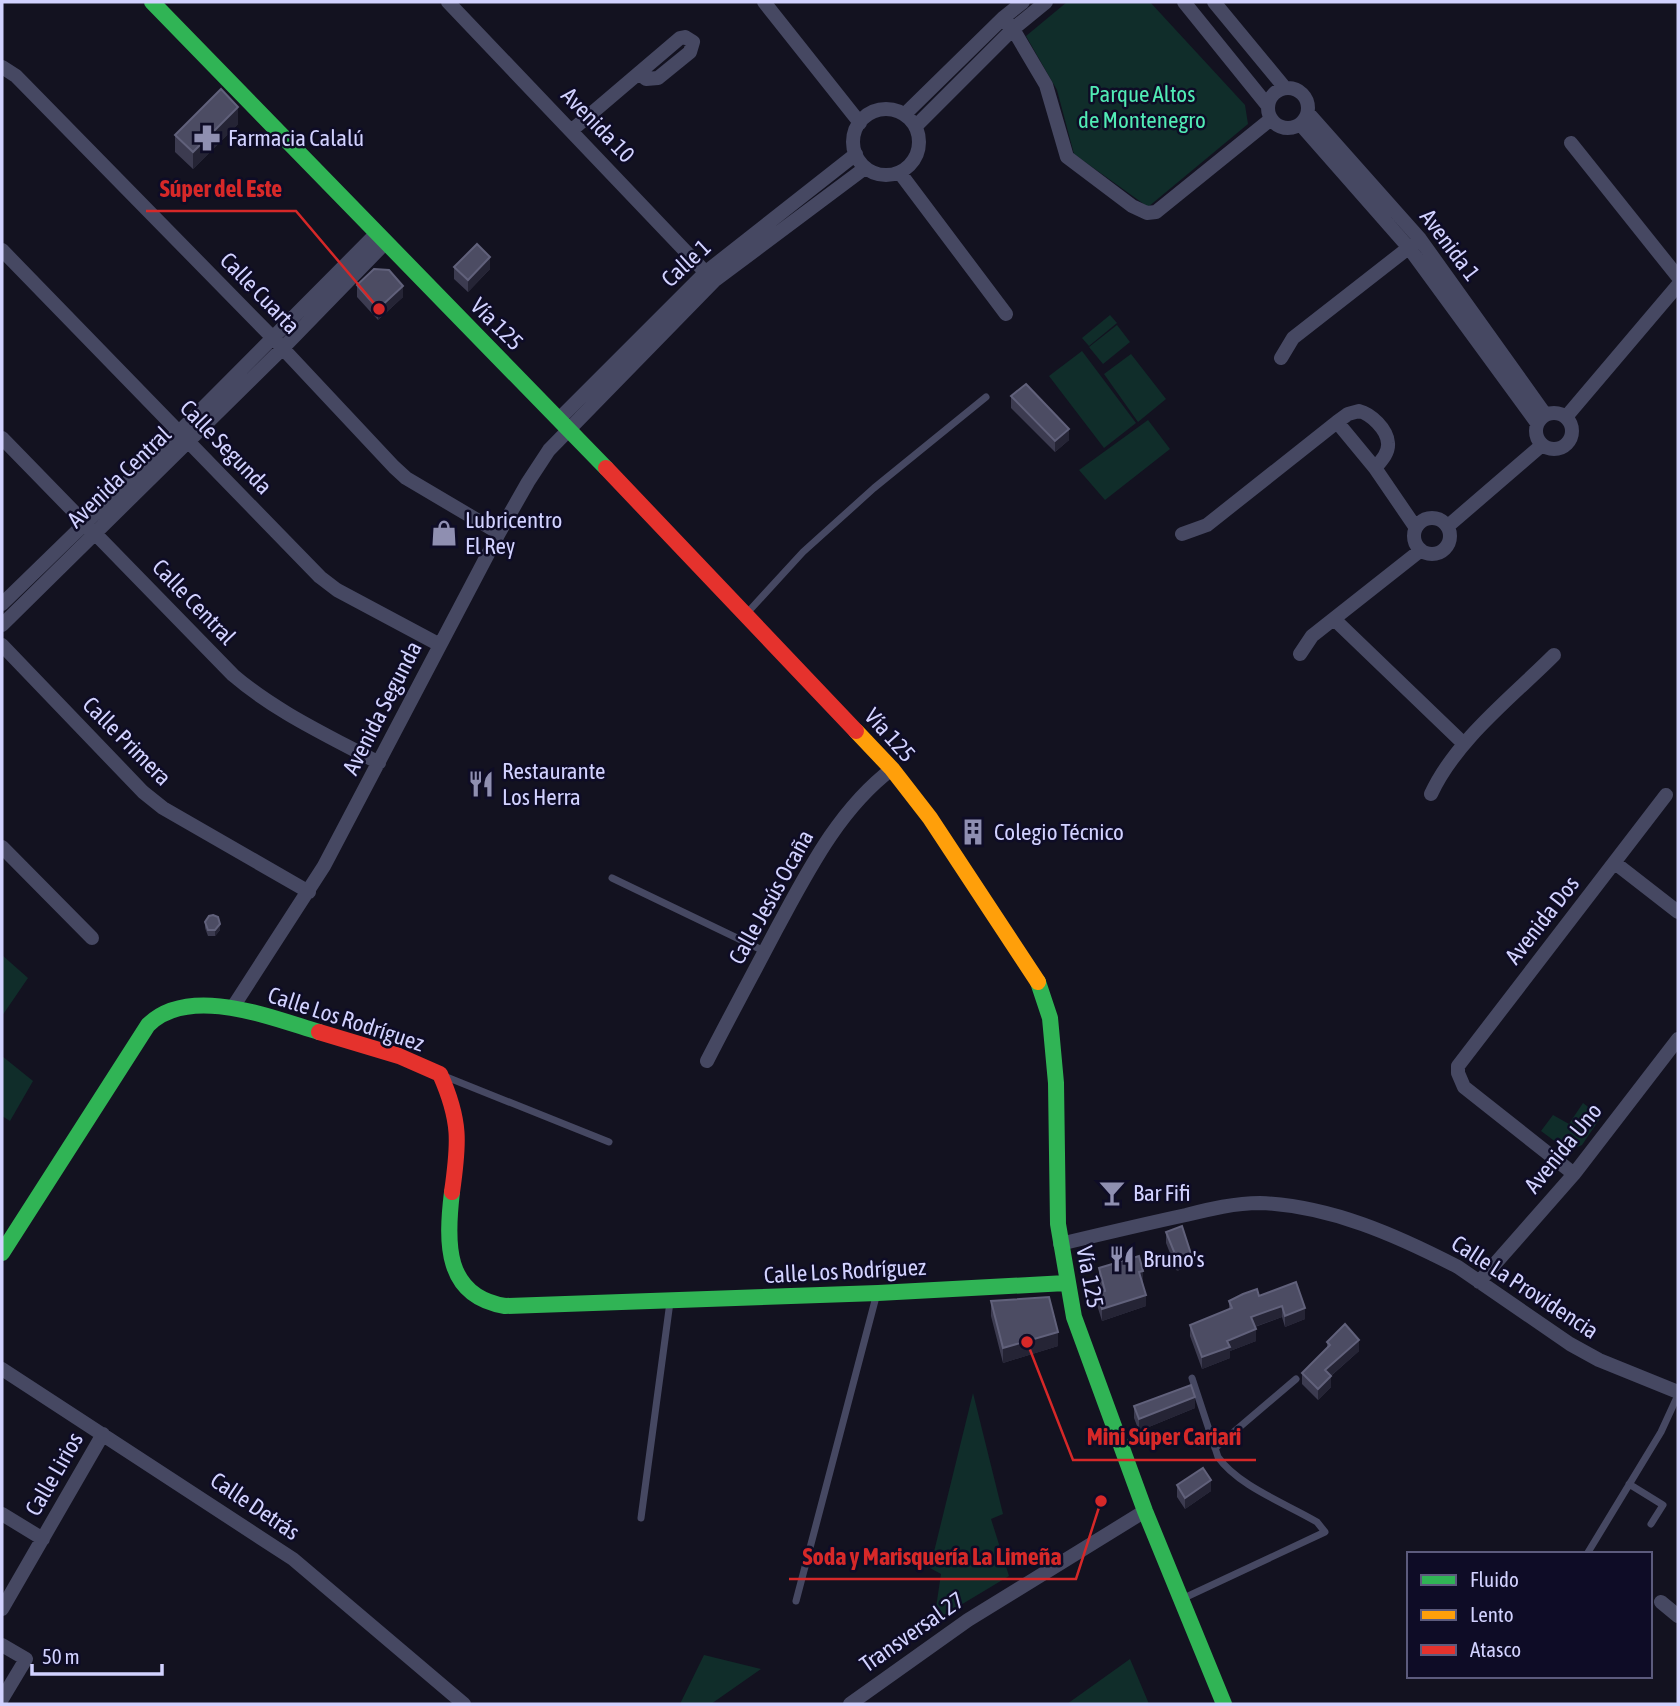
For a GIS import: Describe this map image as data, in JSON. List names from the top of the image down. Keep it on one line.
{"streets":{"main road":["Vía 125","Calle Los Rodríguez"],"street":["Avenida 10","Avenida 1","Calle 1","Calle Cuarta","Calle Segunda","Avenida Central","Calle Central","Avenida Segunda","Calle Primera","Calle Jesús Ocaña","Avenida Dos","Avenida Uno","Calle La Providencia","Calle Lirios","Calle Detrás","Transversal 27"]},"crossings":[["Avenida 10","Calle 1"],["Calle 1","Vía 125"],["Calle 1","Avenida Segunda"],["Calle Cuarta","Avenida Central"],["Calle Cuarta","Avenida Segunda"],["Vía 125","Avenida Central"],["Vía 125","Avenida Segunda"],["Vía 125","Calle Jesús Ocaña"],["Vía 125","Calle Los Rodríguez"],["Vía 125","Calle La Providencia"],["Vía 125","Transversal 27"],["Calle Segunda","Avenida Central"],["Calle Segunda","Avenida Segunda"],["Avenida Central","Calle Central"],["Calle Central","Avenida Segunda"],["Avenida Segunda","Calle Primera"],["Avenida Segunda","Calle Los Rodríguez"],["Avenida Dos","Avenida Uno"],["Avenida Uno","Calle La Providencia"],["Calle Lirios","Calle Detrás"]],"parks":["Parque Altos de Montenegro"],"places":{"pharmacy":["Farmacia Calalú"],"other":["Súper del Este","Mini Súper Cariari","Soda y Marisquería La Limeña"],"shop":["Lubricentro El Rey"],"restaurant":["Restaurante Los Herra","Bruno's"],"building":["Colegio Técnico"],"bar":["Bar Fifi"]},"legend":["Fluido","Lento","Atasco"],"scale_bar":"50 m"}
